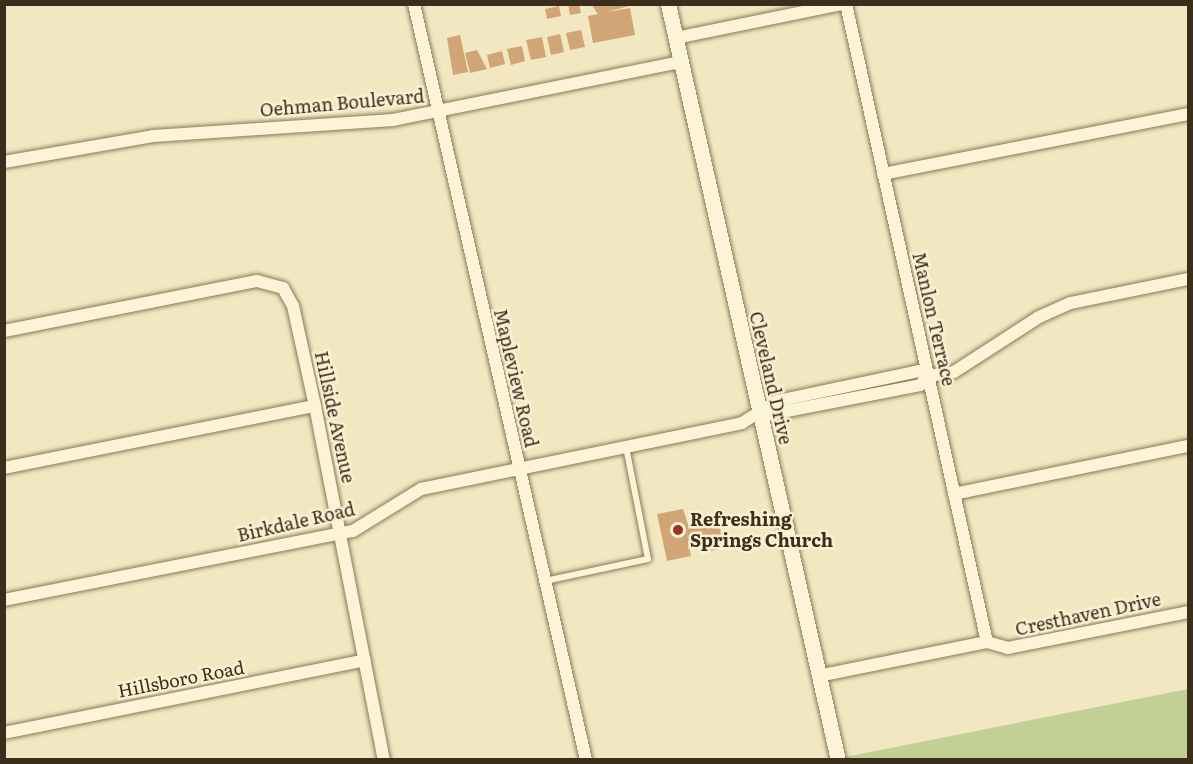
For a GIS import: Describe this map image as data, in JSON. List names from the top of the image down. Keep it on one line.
{"streets":{"street":["Oehman Boulevard","Manlon Terrace","Mapleview Road","Cleveland Drive","Hillside Avenue","Birkdale Road","Cresthaven Drive","Hillsboro Road"]},"crossings":[["Oehman Boulevard","Mapleview Road"],["Oehman Boulevard","Cleveland Drive"],["Manlon Terrace","Birkdale Road"],["Manlon Terrace","Cresthaven Drive"],["Mapleview Road","Birkdale Road"],["Cleveland Drive","Birkdale Road"],["Cleveland Drive","Cresthaven Drive"],["Hillside Avenue","Birkdale Road"],["Hillside Avenue","Hillsboro Road"]],"places":["Refreshing Springs Church"]}
